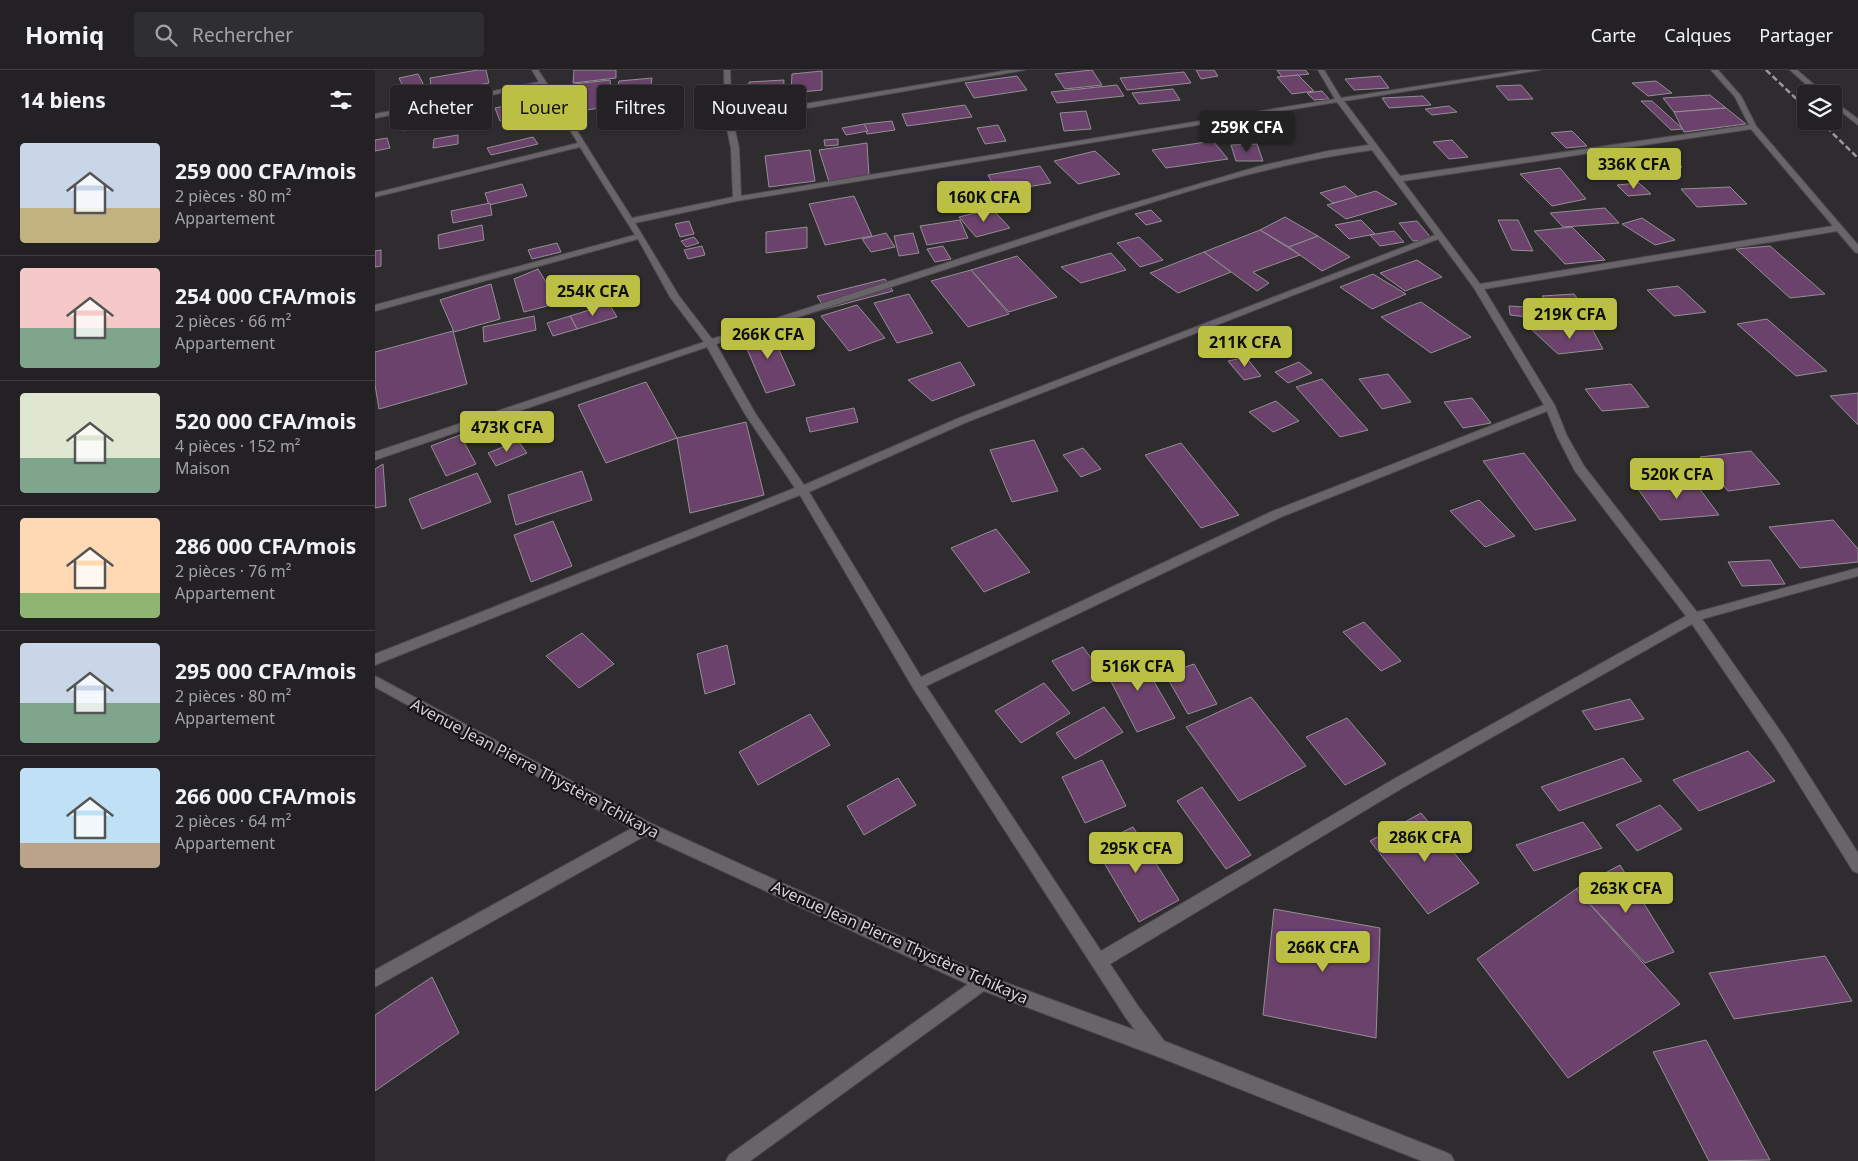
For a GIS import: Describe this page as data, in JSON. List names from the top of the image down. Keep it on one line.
{"streets":{"street":["Avenue Jean Pierre Thystère Tchikaya"]},"page":{"header":"Homiq","search":"Rechercher","nav":["Carte","Calques","Partager"],"heading":"14 biens","chip":["Acheter","Louer","Filtres","Nouveau"],"price":["259K CFA","336K CFA","160K CFA","254K CFA","219K CFA","266K CFA","211K CFA","473K CFA","520K CFA","516K CFA","286K CFA","295K CFA","263K CFA","266K CFA"],"list":[{"name":"259 000 CFA/mois","note":"2 pièces · 80 m² · Appartement"},{"name":"254 000 CFA/mois","note":"2 pièces · 66 m² · Appartement"},{"name":"520 000 CFA/mois","note":"4 pièces · 152 m² · Maison"},{"name":"286 000 CFA/mois","note":"2 pièces · 76 m² · Appartement"},{"name":"295 000 CFA/mois","note":"2 pièces · 80 m² · Appartement"},{"name":"266 000 CFA/mois","note":"2 pièces · 64 m² · Appartement"}]}}
